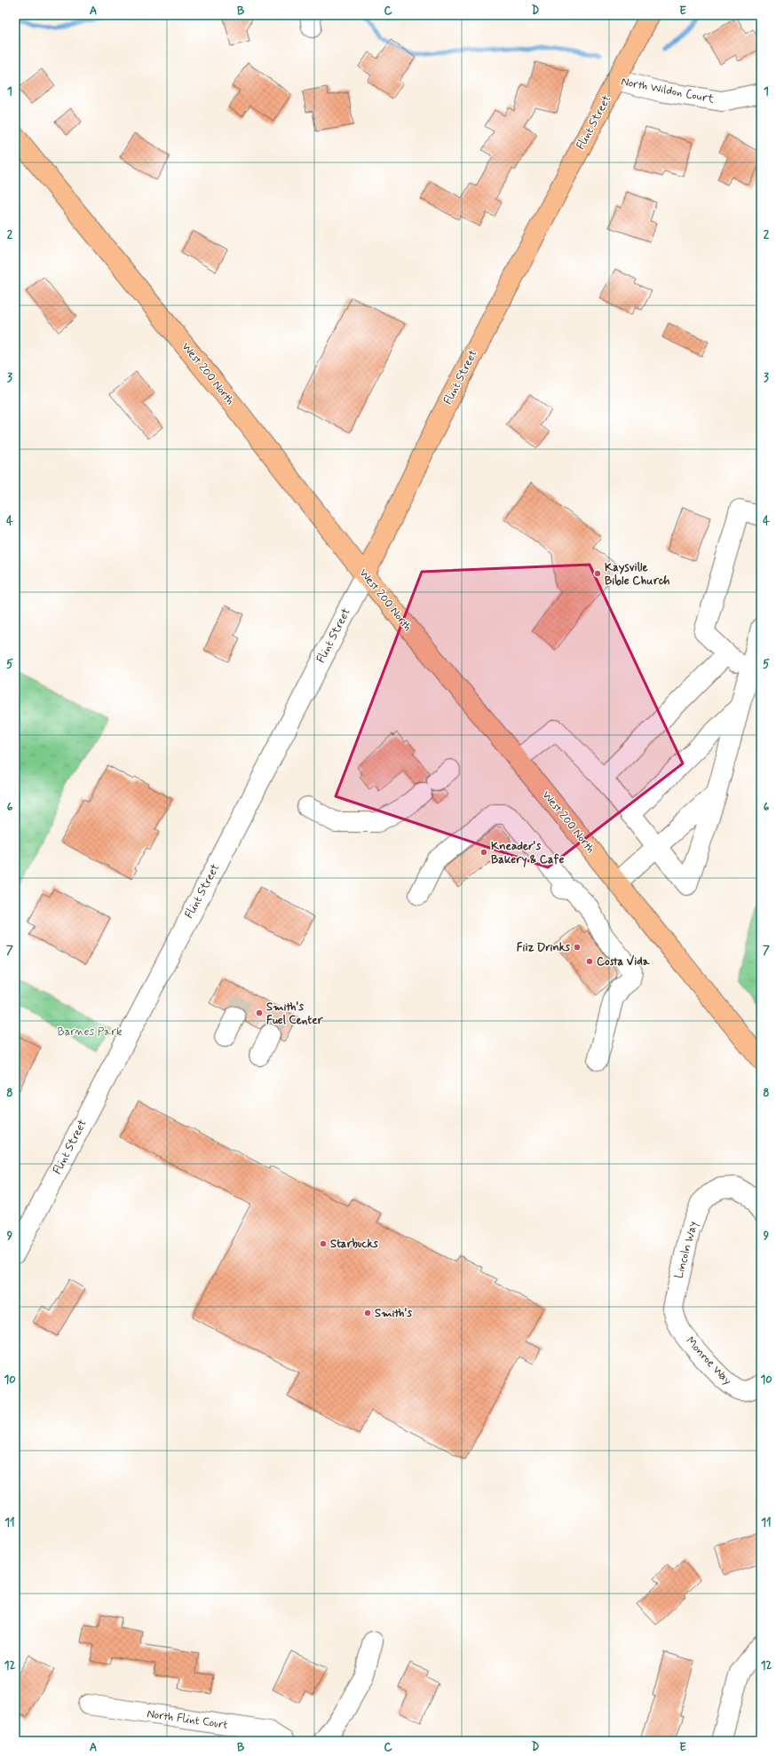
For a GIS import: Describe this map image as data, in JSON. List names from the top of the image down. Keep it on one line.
{"streets":{"main road":["Flint Street","West 200 North"],"street":["North Wildon Court","Lincoln Way","Monroe Way","North Flint Court"]},"crossings":[["North Wildon Court","Flint Street"],["Flint Street","West 200 North"],["Lincoln Way","Monroe Way"]],"parks":["Barnes Park"],"places":["Kaysville Bible Church","Kneader's Bakery & Cafe","Fiiz Drinks","Costa Vida","Smith's Fuel Center","Starbucks","Smith's"],"grid":{"columns":["A","B","C","D","E"],"rows":["1","2","3","4","5","6","7","8","9","10","11","12"]}}
